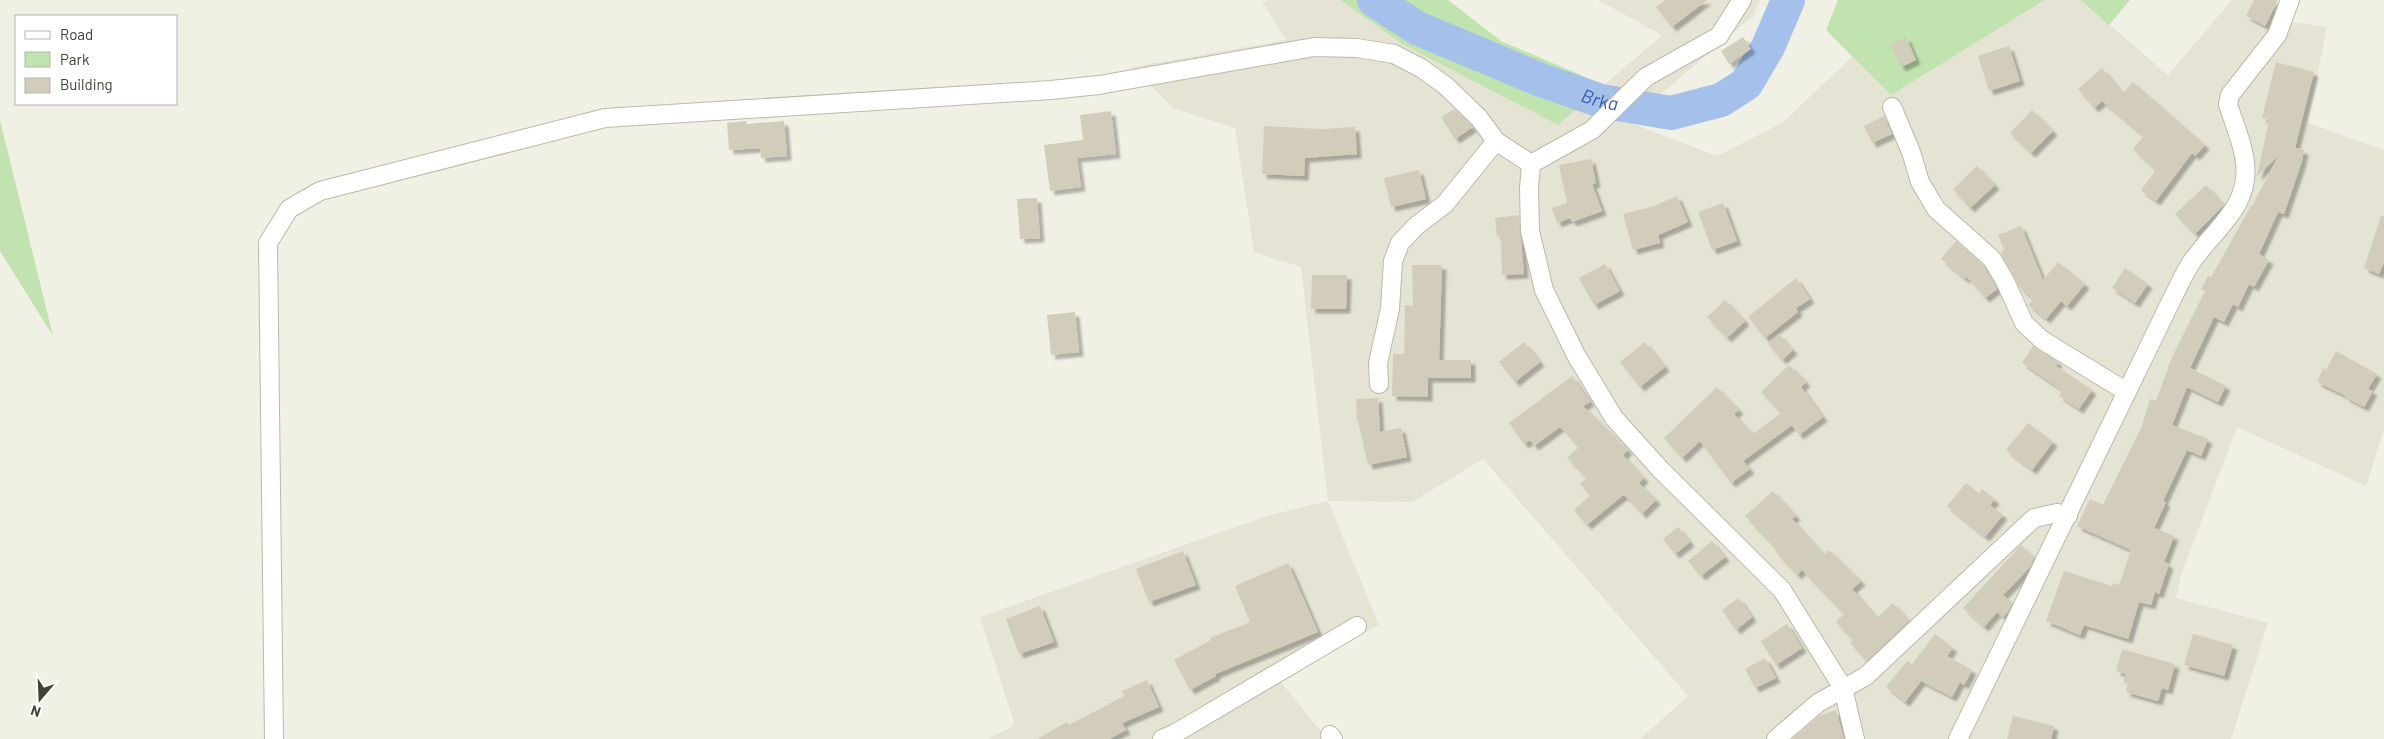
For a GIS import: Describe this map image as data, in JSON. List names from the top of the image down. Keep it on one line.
{"water":["Brka"],"legend":["Road","Park","Building"],"north":"bottom"}
